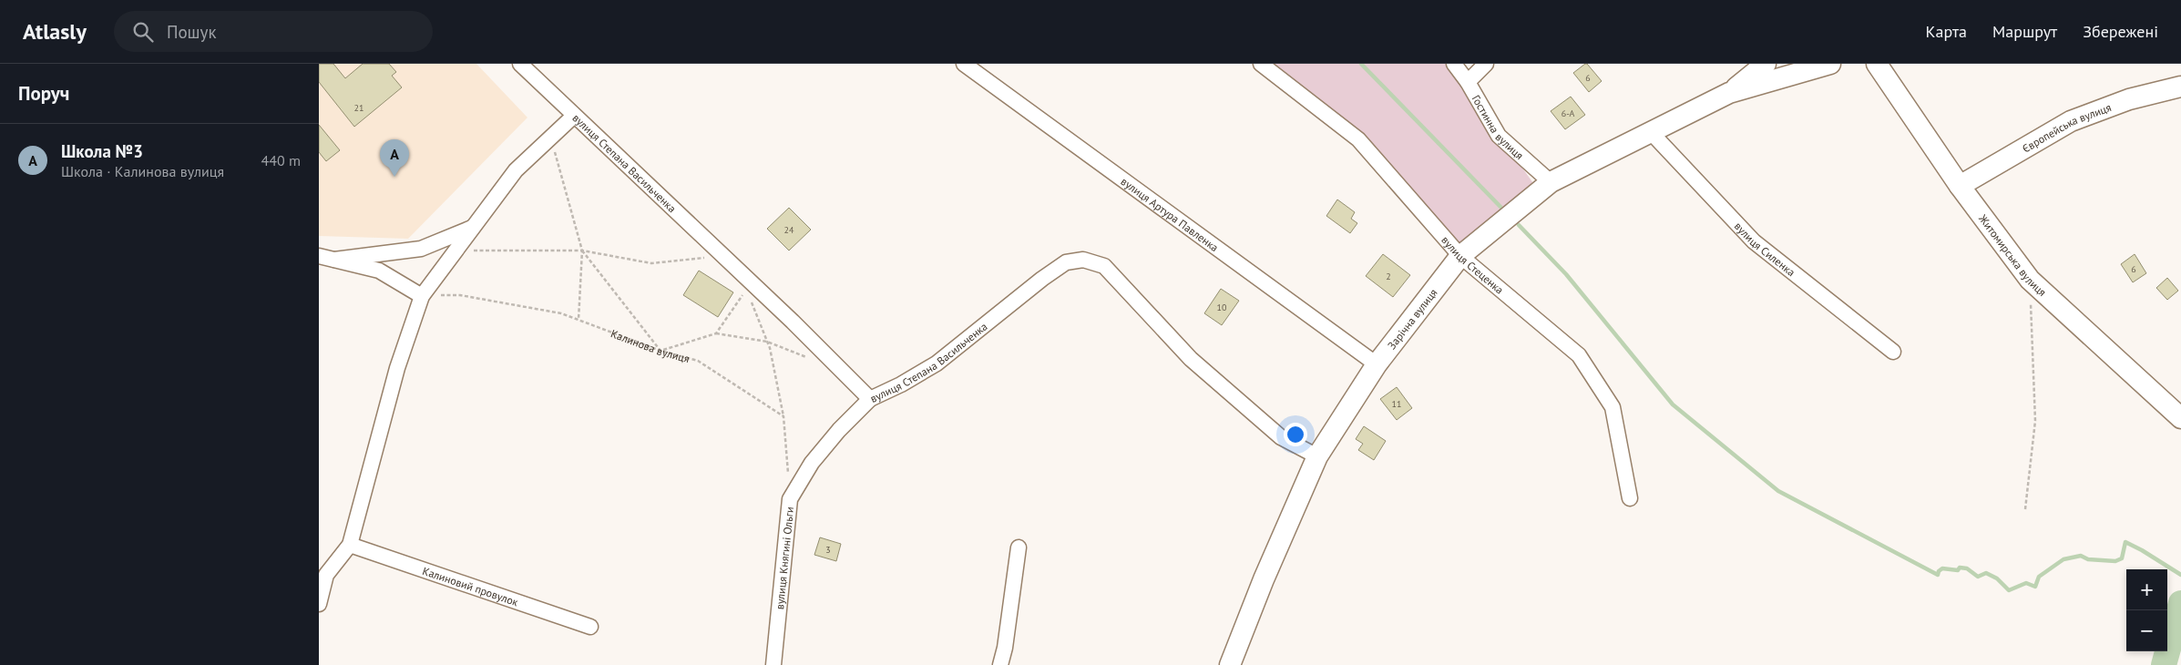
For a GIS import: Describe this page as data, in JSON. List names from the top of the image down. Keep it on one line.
{"streets":{"street":["Гостинна вулиця","Європейська вулиця","вулиця Степана Васильченка","вулиця Артура Павленка","вулиця Силенка","Житомирська вулиця","вулиця Стеценка","Зарічна вулиця","вулиця Княгині Ольги","Калиновий провулок"],"path":["Калинова вулиця"]},"crossings":[["Гостинна вулиця","Зарічна вулиця"],["Європейська вулиця","Житомирська вулиця"],["вулиця Степана Васильченка","Зарічна вулиця"],["вулиця Степана Васильченка","вулиця Княгині Ольги"],["вулиця Артура Павленка","Зарічна вулиця"],["вулиця Силенка","Зарічна вулиця"],["вулиця Стеценка","Зарічна вулиця"]],"house_numbers":["6","21","6-А","24","6","2","10","11","3"],"page":{"header":"Atlasly","search":"Пошук","nav":["Карта","Маршрут","Збережені"],"heading":"Поруч","list":[{"mark":"A","name":"Школа №3","note":"Школа · Калинова вулиця","value":"440 m"}],"pins":"A","map_buttons":["+","−"]}}
